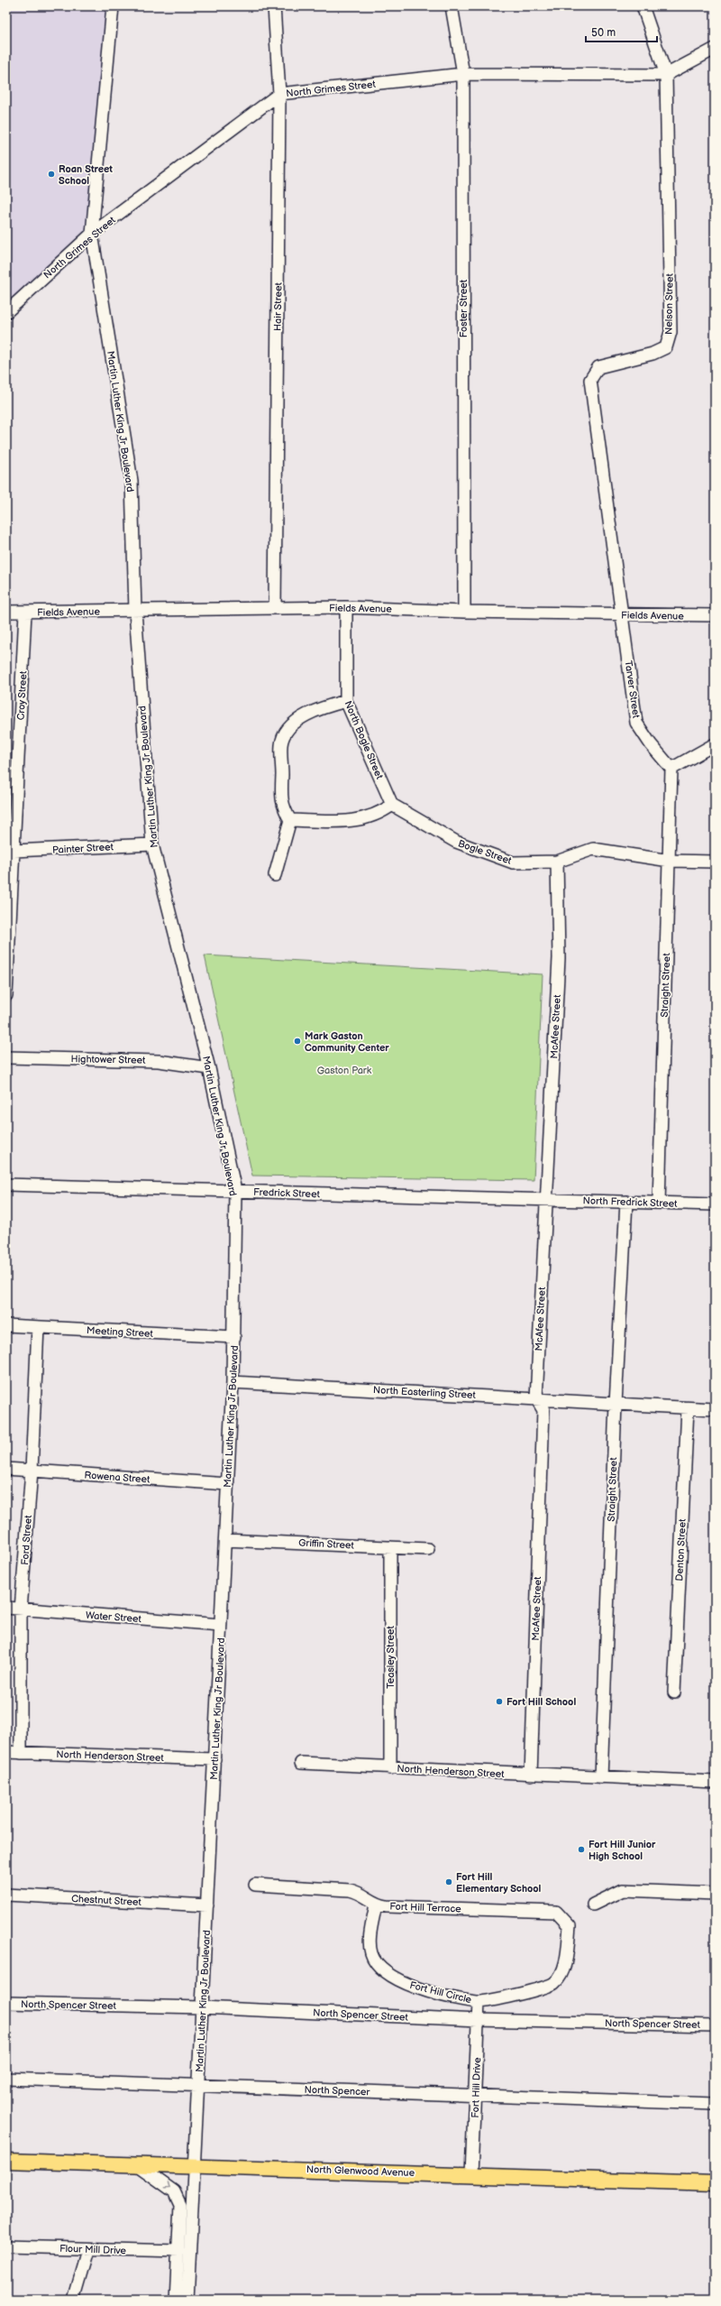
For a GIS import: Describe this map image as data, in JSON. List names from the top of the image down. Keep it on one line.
{"streets":{"main road":["North Glenwood Avenue"],"street":["North Grimes Street","Nelson Street","Hair Street","Foster Street","Martin Luther King Jr Boulevard","Fields Avenue","Tarver Street","Croy Street","North Bogle Street","Painter Street","Bogle Street","Straight Street","McAfee Street","Hightower Street","Fredrick Street","North Fredrick Street","Meeting Street","North Easterling Street","Rowena Street","Ford Street","Griffin Street","Denton Street","Water Street","Teasley Street","North Henderson Street","Chestnut Street","Fort Hill Terrace","Fort Hill Circle","North Spencer Street","Fort Hill Drive","North Spencer","Flour Mill Drive"]},"crossings":[["North Grimes Street","Nelson Street"],["North Grimes Street","Hair Street"],["North Grimes Street","Foster Street"],["North Grimes Street","Martin Luther King Jr Boulevard"],["Nelson Street","Fields Avenue"],["Nelson Street","Tarver Street"],["Hair Street","Fields Avenue"],["Foster Street","Fields Avenue"],["Martin Luther King Jr Boulevard","Fields Avenue"],["Martin Luther King Jr Boulevard","Painter Street"],["Martin Luther King Jr Boulevard","Hightower Street"],["Martin Luther King Jr Boulevard","Fredrick Street"],["Martin Luther King Jr Boulevard","Meeting Street"],["Martin Luther King Jr Boulevard","North Easterling Street"],["Martin Luther King Jr Boulevard","Rowena Street"],["Martin Luther King Jr Boulevard","Griffin Street"],["Martin Luther King Jr Boulevard","Water Street"],["Martin Luther King Jr Boulevard","North Henderson Street"],["Martin Luther King Jr Boulevard","Chestnut Street"],["Martin Luther King Jr Boulevard","North Spencer Street"],["Martin Luther King Jr Boulevard","North Spencer"],["Martin Luther King Jr Boulevard","North Glenwood Avenue"],["Fields Avenue","Tarver Street"],["Fields Avenue","Croy Street"],["Fields Avenue","North Bogle Street"],["Tarver Street","Straight Street"],["Croy Street","Painter Street"],["North Bogle Street","Bogle Street"],["Bogle Street","Straight Street"],["Bogle Street","McAfee Street"],["Straight Street","North Fredrick Street"],["Straight Street","North Easterling Street"],["Straight Street","North Henderson Street"],["McAfee Street","Fredrick Street"],["McAfee Street","North Fredrick Street"],["McAfee Street","North Easterling Street"],["McAfee Street","North Henderson Street"],["Fredrick Street","North Fredrick Street"],["Meeting Street","Ford Street"],["North Easterling Street","Denton Street"],["Rowena Street","Ford Street"],["Ford Street","Water Street"],["Ford Street","North Henderson Street"],["Griffin Street","Teasley Street"],["Teasley Street","North Henderson Street"],["Fort Hill Terrace","Fort Hill Circle"],["Fort Hill Circle","Fort Hill Drive"],["North Spencer Street","Fort Hill Drive"],["Fort Hill Drive","North Spencer"],["Fort Hill Drive","North Glenwood Avenue"]],"parks":["Gaston Park"],"places":["Roan Street School","Mark Gaston Community Center","Fort Hill School","Fort Hill Junior High School","Fort Hill Elementary School"],"scale_bar":"50 m"}
